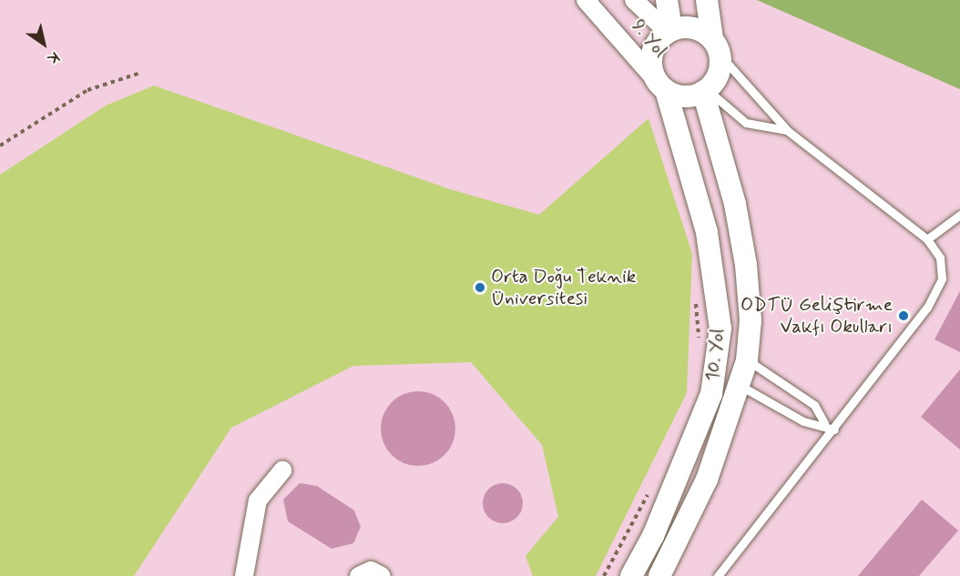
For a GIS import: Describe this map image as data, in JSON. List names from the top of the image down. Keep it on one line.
{"streets":{"street":["9. Yol","10. Yol"]},"crossings":[["9. Yol","10. Yol"]],"places":["Orta Doğu Teknik Üniversitesi","ODTÜ Geliştirme Vakfı Okulları"],"north":"bottom right"}
